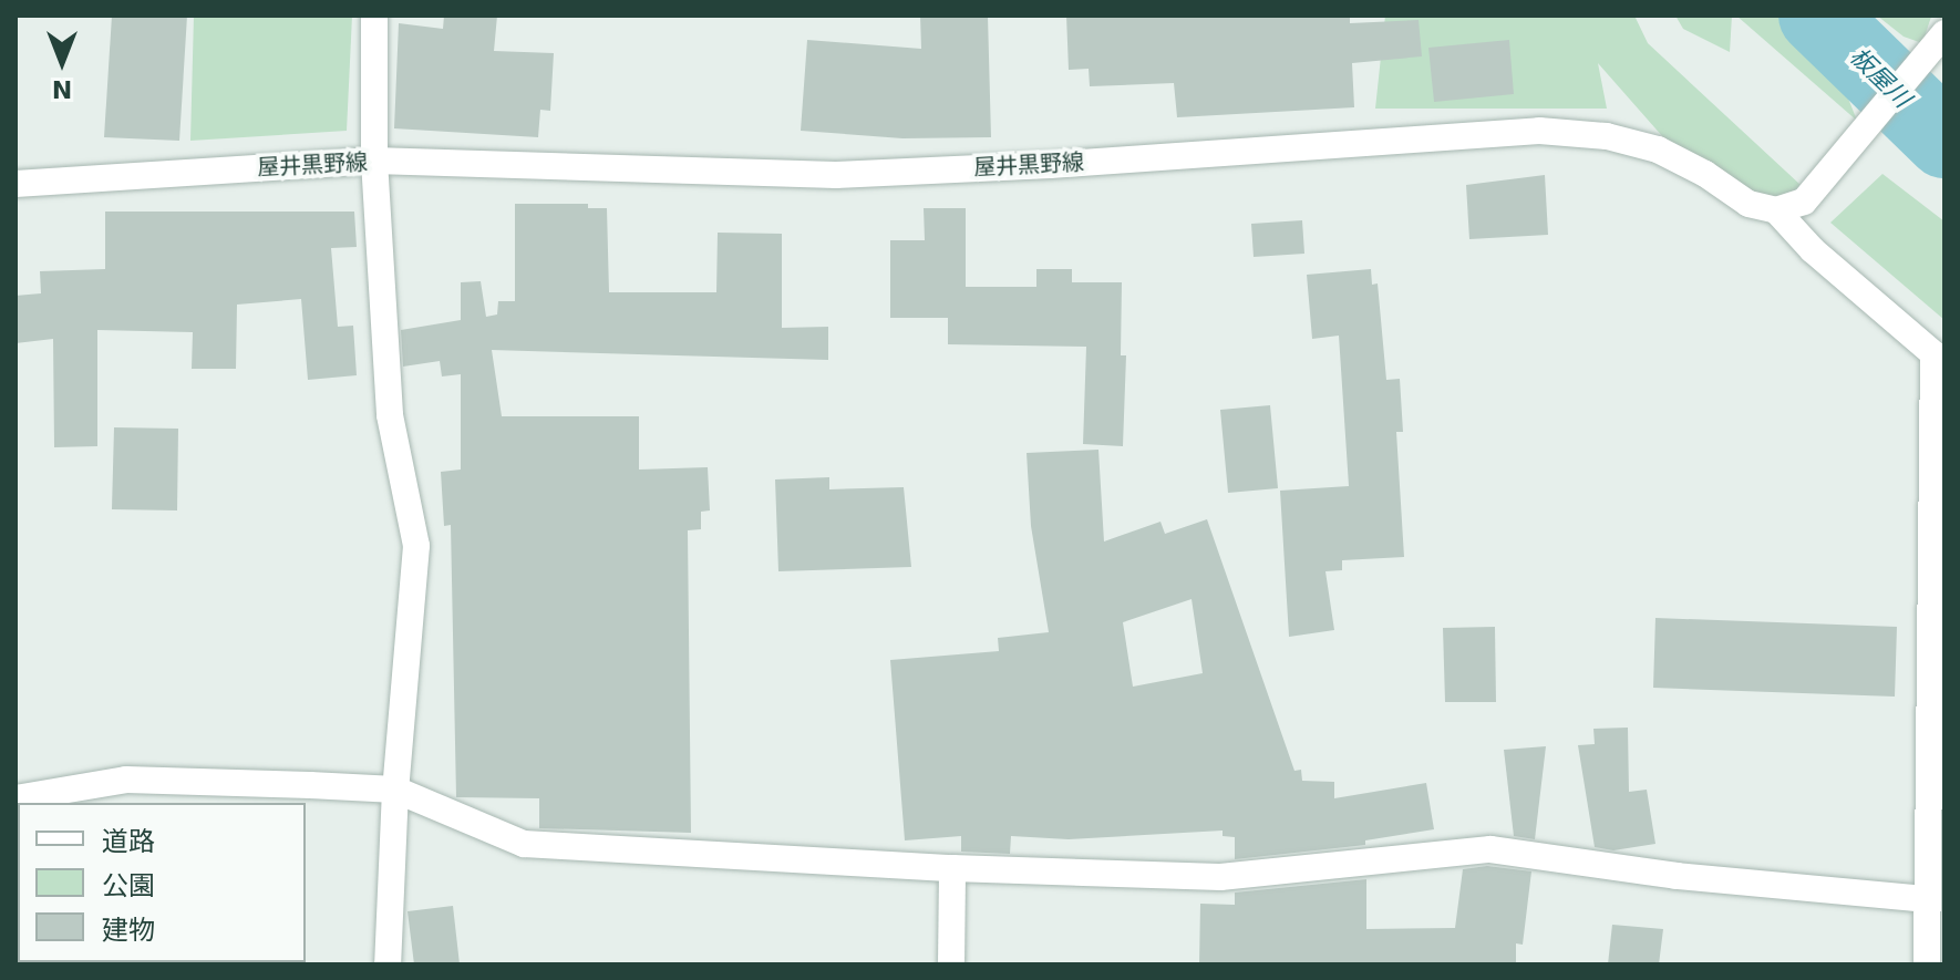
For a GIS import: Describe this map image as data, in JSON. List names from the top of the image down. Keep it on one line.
{"streets":{"street":["屋井黒野線"]},"water":["板屋川"],"legend":["道路","公園","建物"],"north":"bottom"}
